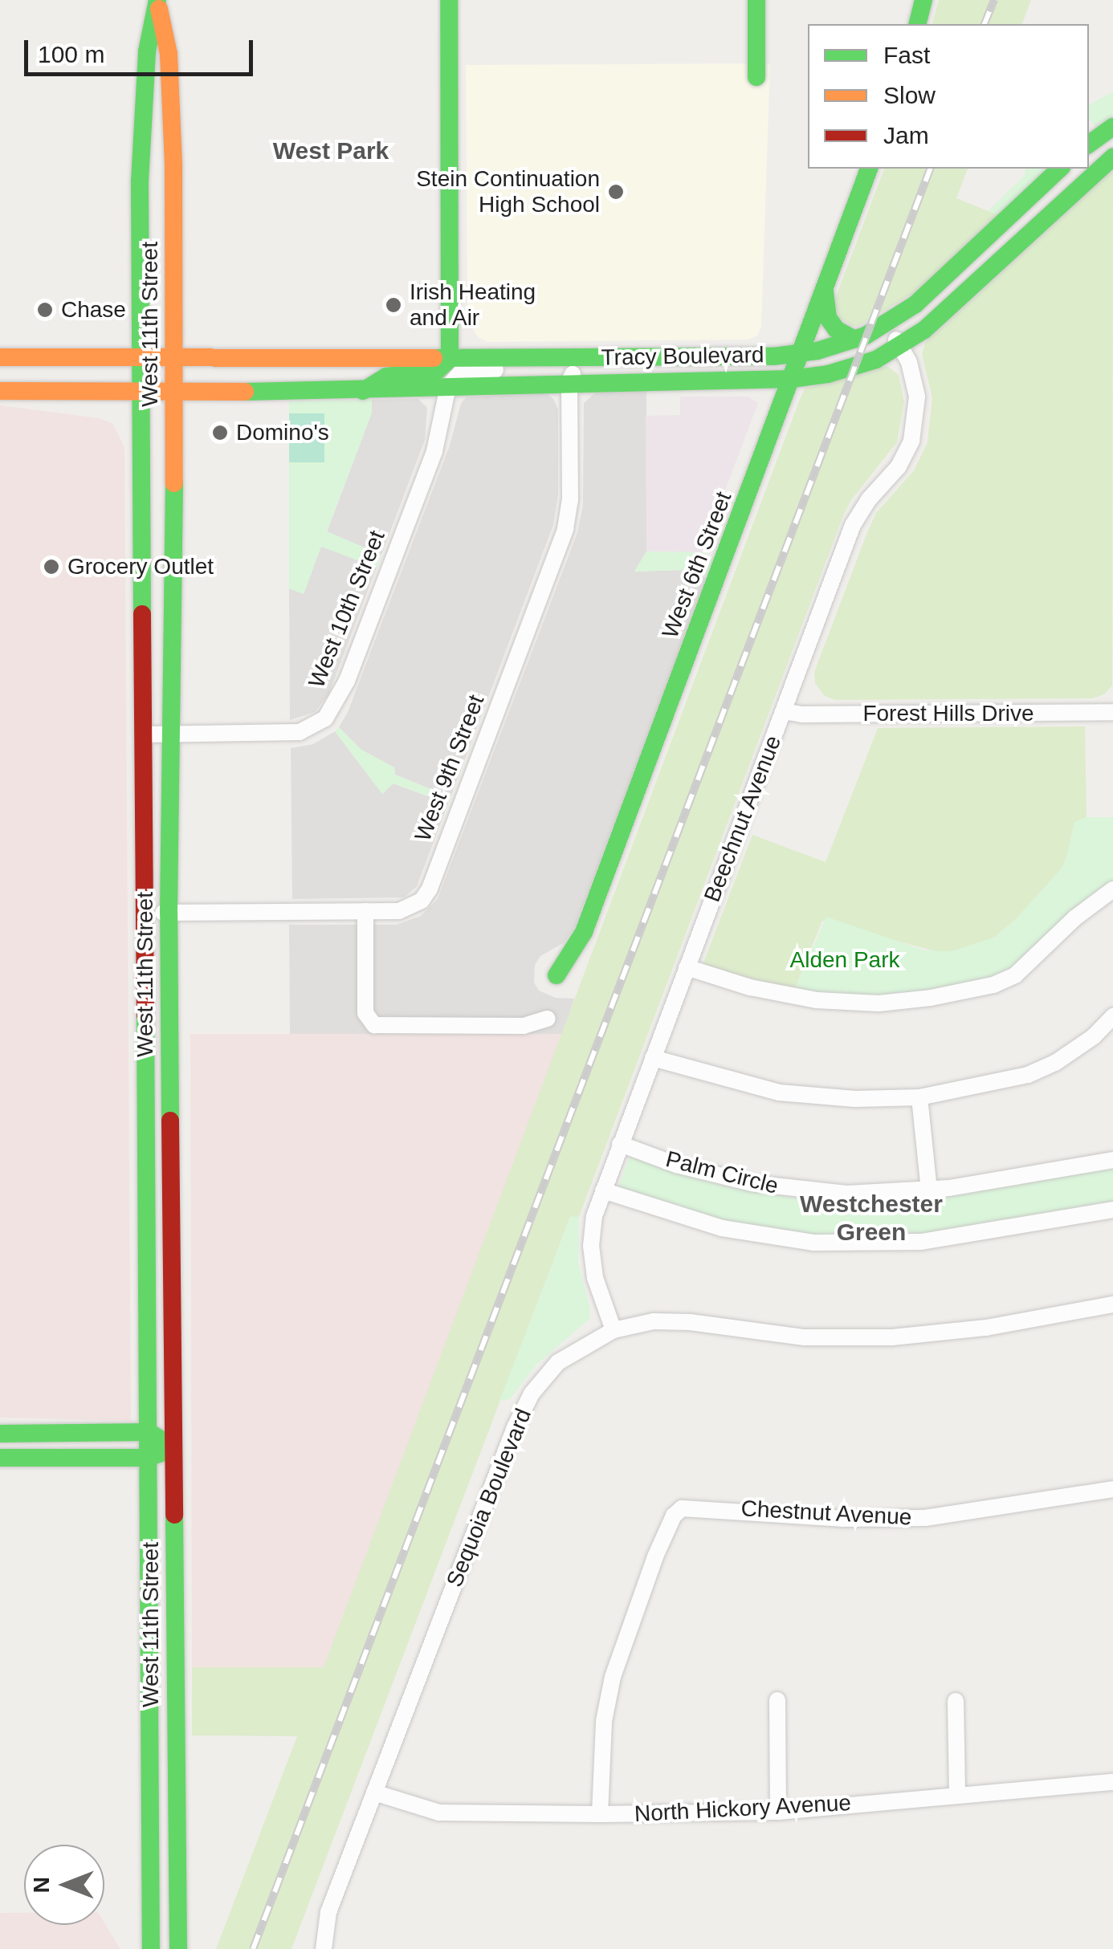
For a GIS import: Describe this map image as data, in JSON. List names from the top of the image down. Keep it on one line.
{"streets":{"main road":["West 11th Street","Tracy Boulevard","West 6th Street"],"street":["West 10th Street","Forest Hills Drive","West 9th Street","Beechnut Avenue","Palm Circle","Sequoia Boulevard","Chestnut Avenue","North Hickory Avenue"]},"crossings":[["West 11th Street","Tracy Boulevard"],["West 11th Street","West 10th Street"],["West 11th Street","West 9th Street"],["Tracy Boulevard","West 6th Street"],["Tracy Boulevard","West 10th Street"],["Tracy Boulevard","West 9th Street"],["Tracy Boulevard","Beechnut Avenue"],["Forest Hills Drive","Beechnut Avenue"],["Beechnut Avenue","Palm Circle"],["Beechnut Avenue","Sequoia Boulevard"],["Sequoia Boulevard","North Hickory Avenue"],["Chestnut Avenue","North Hickory Avenue"]],"districts":["West Park","Westchester Green"],"parks":["Alden Park"],"places":["Stein Continuation High School","Irish Heating and Air","Chase","Domino's","Grocery Outlet"],"legend":["Fast","Slow","Jam"],"scale_bar":"100 m","north":"left"}
